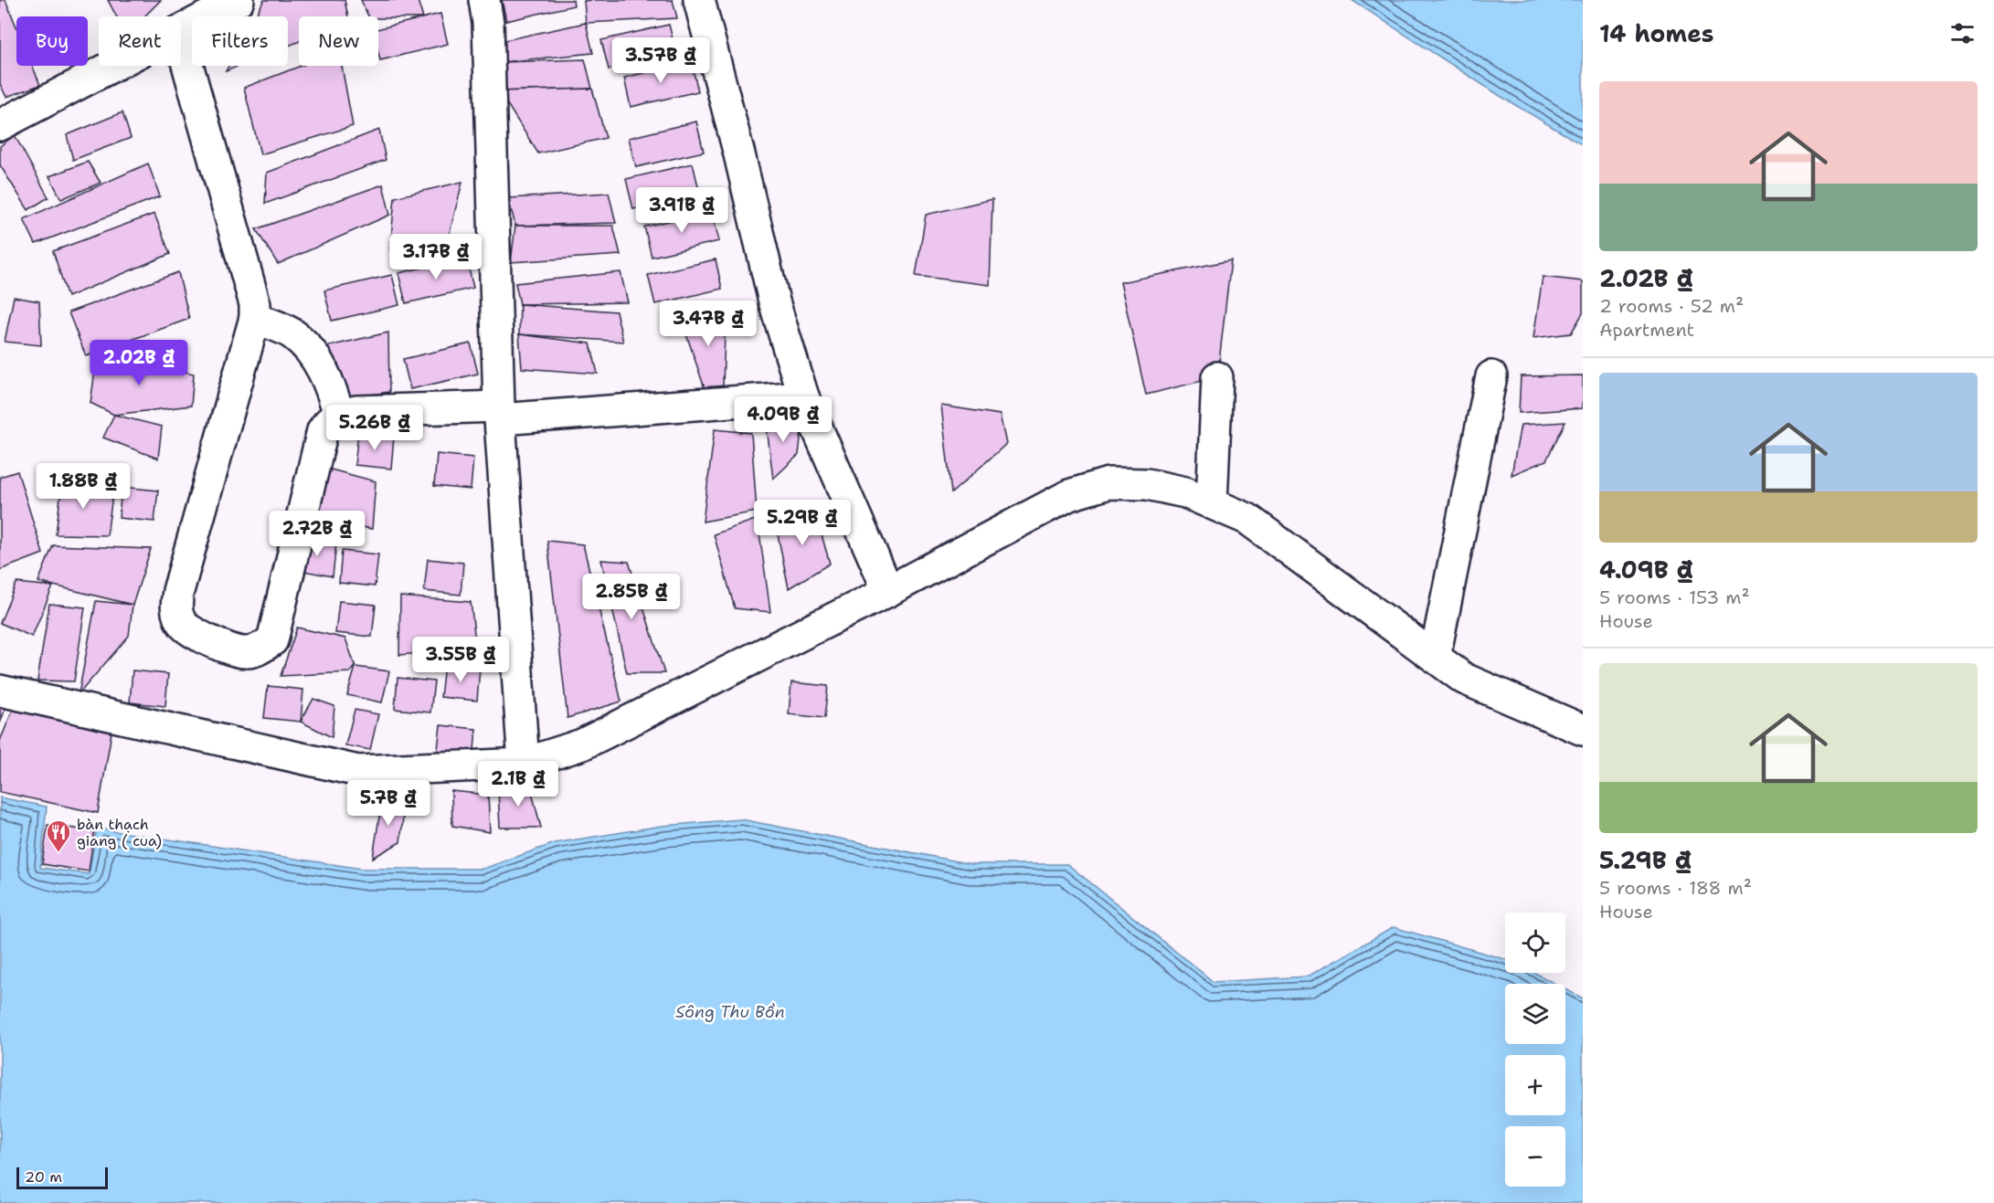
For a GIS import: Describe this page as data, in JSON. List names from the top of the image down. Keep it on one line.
{"water":["Sông Thu Bồn"],"places":{"restaurant":["bàn thạch giang ( cua)"]},"scale_bar":"20 m","page":{"heading":"14 homes","chip":["Buy","Rent","Filters","New"],"price":["3.57B ₫","3.91B ₫","3.17B ₫","3.47B ₫","2.02B ₫","4.09B ₫","5.26B ₫","1.88B ₫","5.29B ₫","2.72B ₫","2.85B ₫","3.55B ₫","2.1B ₫","5.7B ₫"],"list":[{"name":"2.02B ₫","note":"2 rooms · 52 m² · Apartment"},{"name":"4.09B ₫","note":"5 rooms · 153 m² · House"},{"name":"5.29B ₫","note":"5 rooms · 188 m² · House"}],"map_buttons":["+","−"],"scale":"20 m"}}
